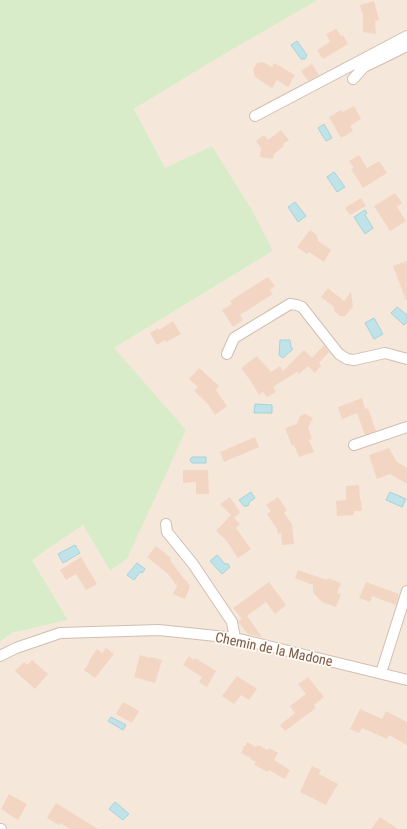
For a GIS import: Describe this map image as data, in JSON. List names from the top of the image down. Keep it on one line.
{"streets":{"street":["Chemin de la Madone"]}}
